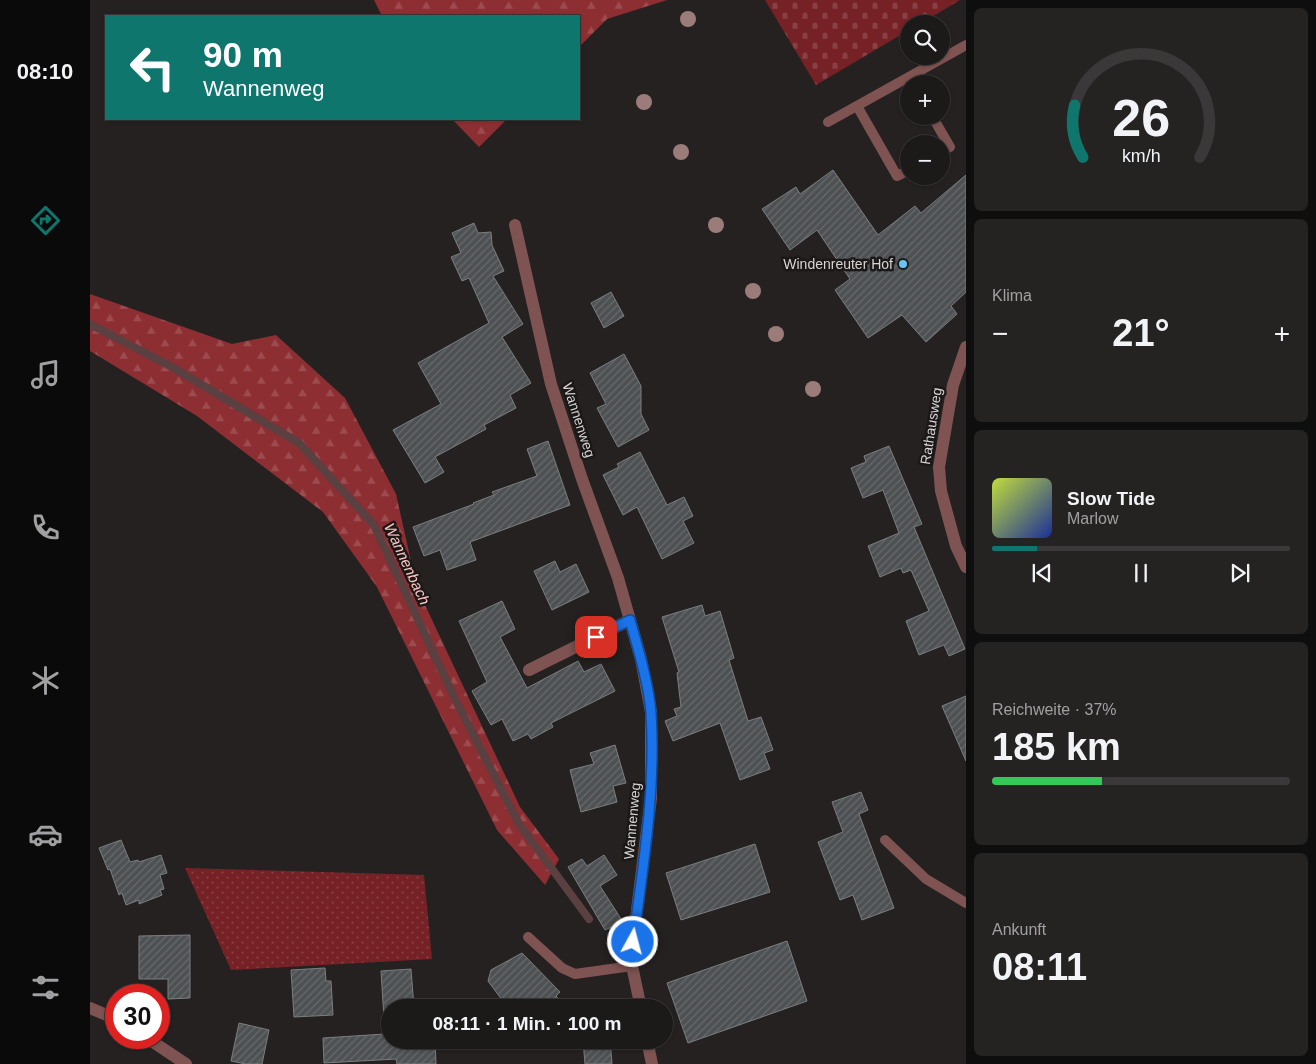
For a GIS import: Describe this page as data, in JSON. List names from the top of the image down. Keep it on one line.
{"streets":{"street":["Wannenweg","Rathausweg"]},"water":["Wannenbach"],"places":["Windenreuter Hof"],"page":{"tabs":"08:10","map_buttons":["+","−"],"turn":["90 m","Wannenweg"],"tile":["Klima",["Reichweite · 37%","185 km"],["Ankunft","08:11"]],"heat":["−","21°","+"],"song":["Slow Tide","Marlow"],"limit":"30","trip":"08:11 · 1 Min. · 100 m","gauge":["26","km/h"]}}
